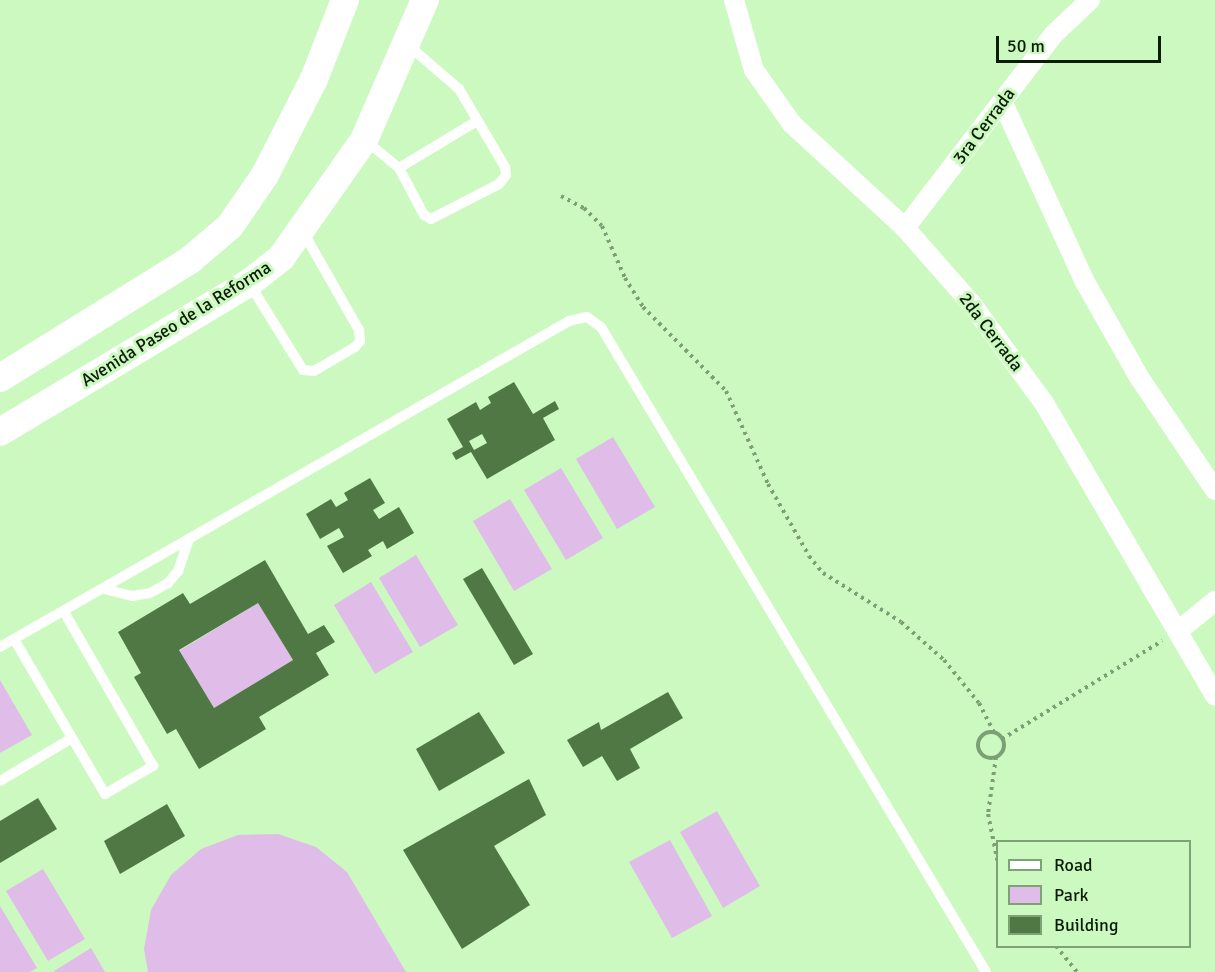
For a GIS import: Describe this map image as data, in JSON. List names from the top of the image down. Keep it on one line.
{"streets":{"street":["3ra Cerrada","Avenida Paseo de la Reforma","2da Cerrada"]},"crossings":[["3ra Cerrada","2da Cerrada"]],"legend":["Road","Park","Building"],"scale_bar":"50 m"}
